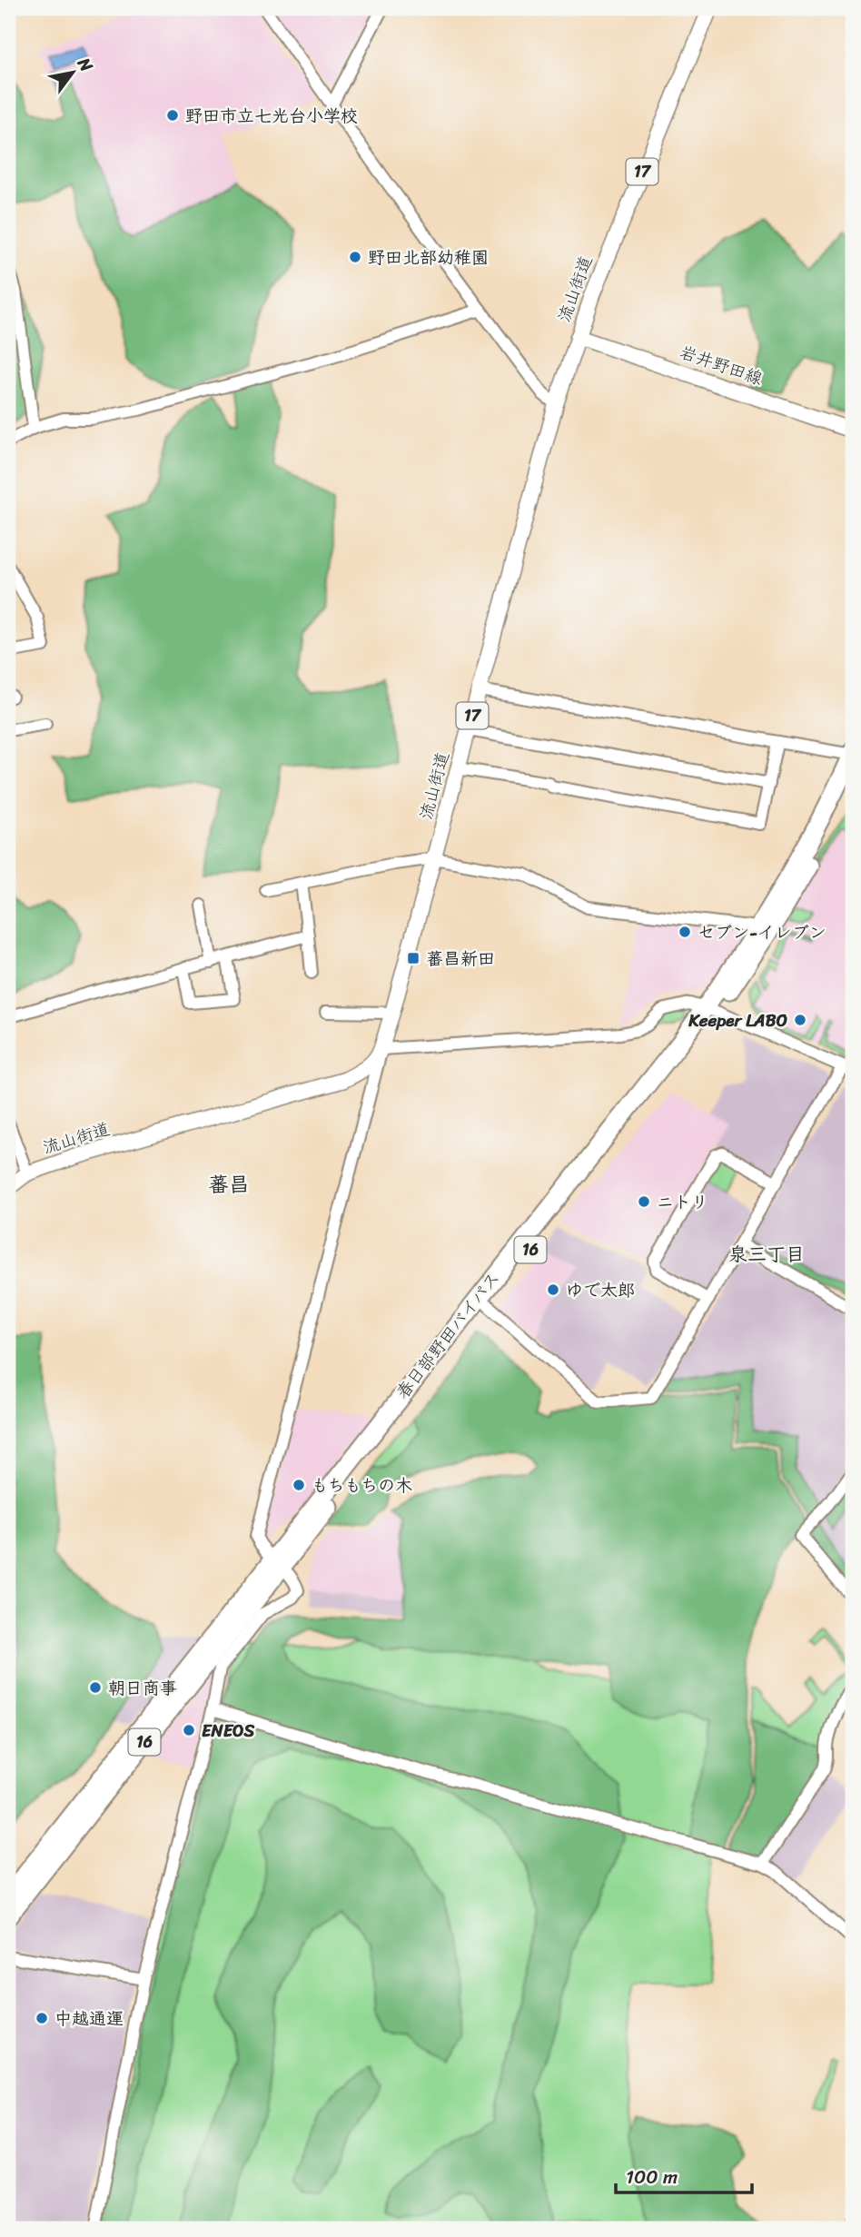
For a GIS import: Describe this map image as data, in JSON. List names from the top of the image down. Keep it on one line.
{"streets":{"highway":["16","春日部野田バイパス"],"main road":["17","流山街道","岩井野田線"]},"crossings":[["流山街道","岩井野田線"]],"districts":["蕃昌","泉三丁目"],"places":{"other":["野田市立七光台小学校","野田北部幼稚園","セブン-イレブン","Keeper LABO","ニトリ","ゆで太郎","もちもちの木","朝日商事","ENEOS","中越通運"],"transit":["蕃昌新田"]},"scale_bar":"100 m","north":"top right"}
